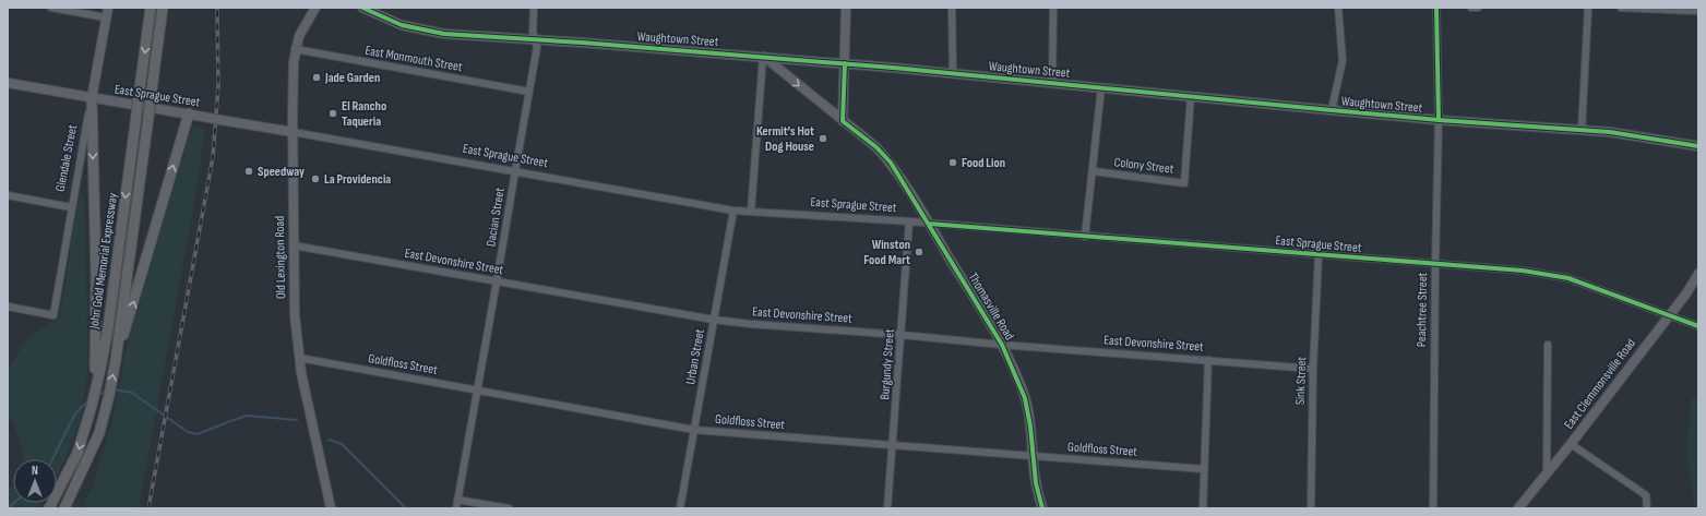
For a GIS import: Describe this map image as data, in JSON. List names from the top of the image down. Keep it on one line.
{"streets":{"highway":["John Gold Memorial Expressway"],"main road":["Waughtown Street","East Sprague Street","Glendale Street","Old Lexington Road","Thomasville Road","East Clemmonsville Road"],"street":["East Monmouth Street","Colony Street","Dacian Street","East Devonshire Street","Peachtree Street","Urban Street","Goldfloss Street","Burgundy Street","Sink Street"]},"crossings":[["Waughtown Street","Colony Street"],["Waughtown Street","Dacian Street"],["Waughtown Street","Thomasville Road"],["Waughtown Street","Peachtree Street"],["East Monmouth Street","Dacian Street"],["East Monmouth Street","Old Lexington Road"],["East Sprague Street","Glendale Street"],["East Sprague Street","Dacian Street"],["East Sprague Street","Old Lexington Road"],["East Sprague Street","Thomasville Road"],["East Sprague Street","Peachtree Street"],["East Sprague Street","Urban Street"],["East Sprague Street","Burgundy Street"],["East Sprague Street","Sink Street"],["East Sprague Street","East Clemmonsville Road"],["Dacian Street","East Devonshire Street"],["Dacian Street","Goldfloss Street"],["Old Lexington Road","East Devonshire Street"],["Old Lexington Road","Goldfloss Street"],["East Devonshire Street","Thomasville Road"],["East Devonshire Street","Urban Street"],["East Devonshire Street","Burgundy Street"],["East Devonshire Street","Sink Street"],["Thomasville Road","Goldfloss Street"],["Urban Street","Goldfloss Street"],["Goldfloss Street","Burgundy Street"]],"places":["Jade Garden","El Rancho Taqueria","Kermit's Hot Dog House","Food Lion","Speedway","La Providencia","Winston Food Mart"],"north":"top"}
